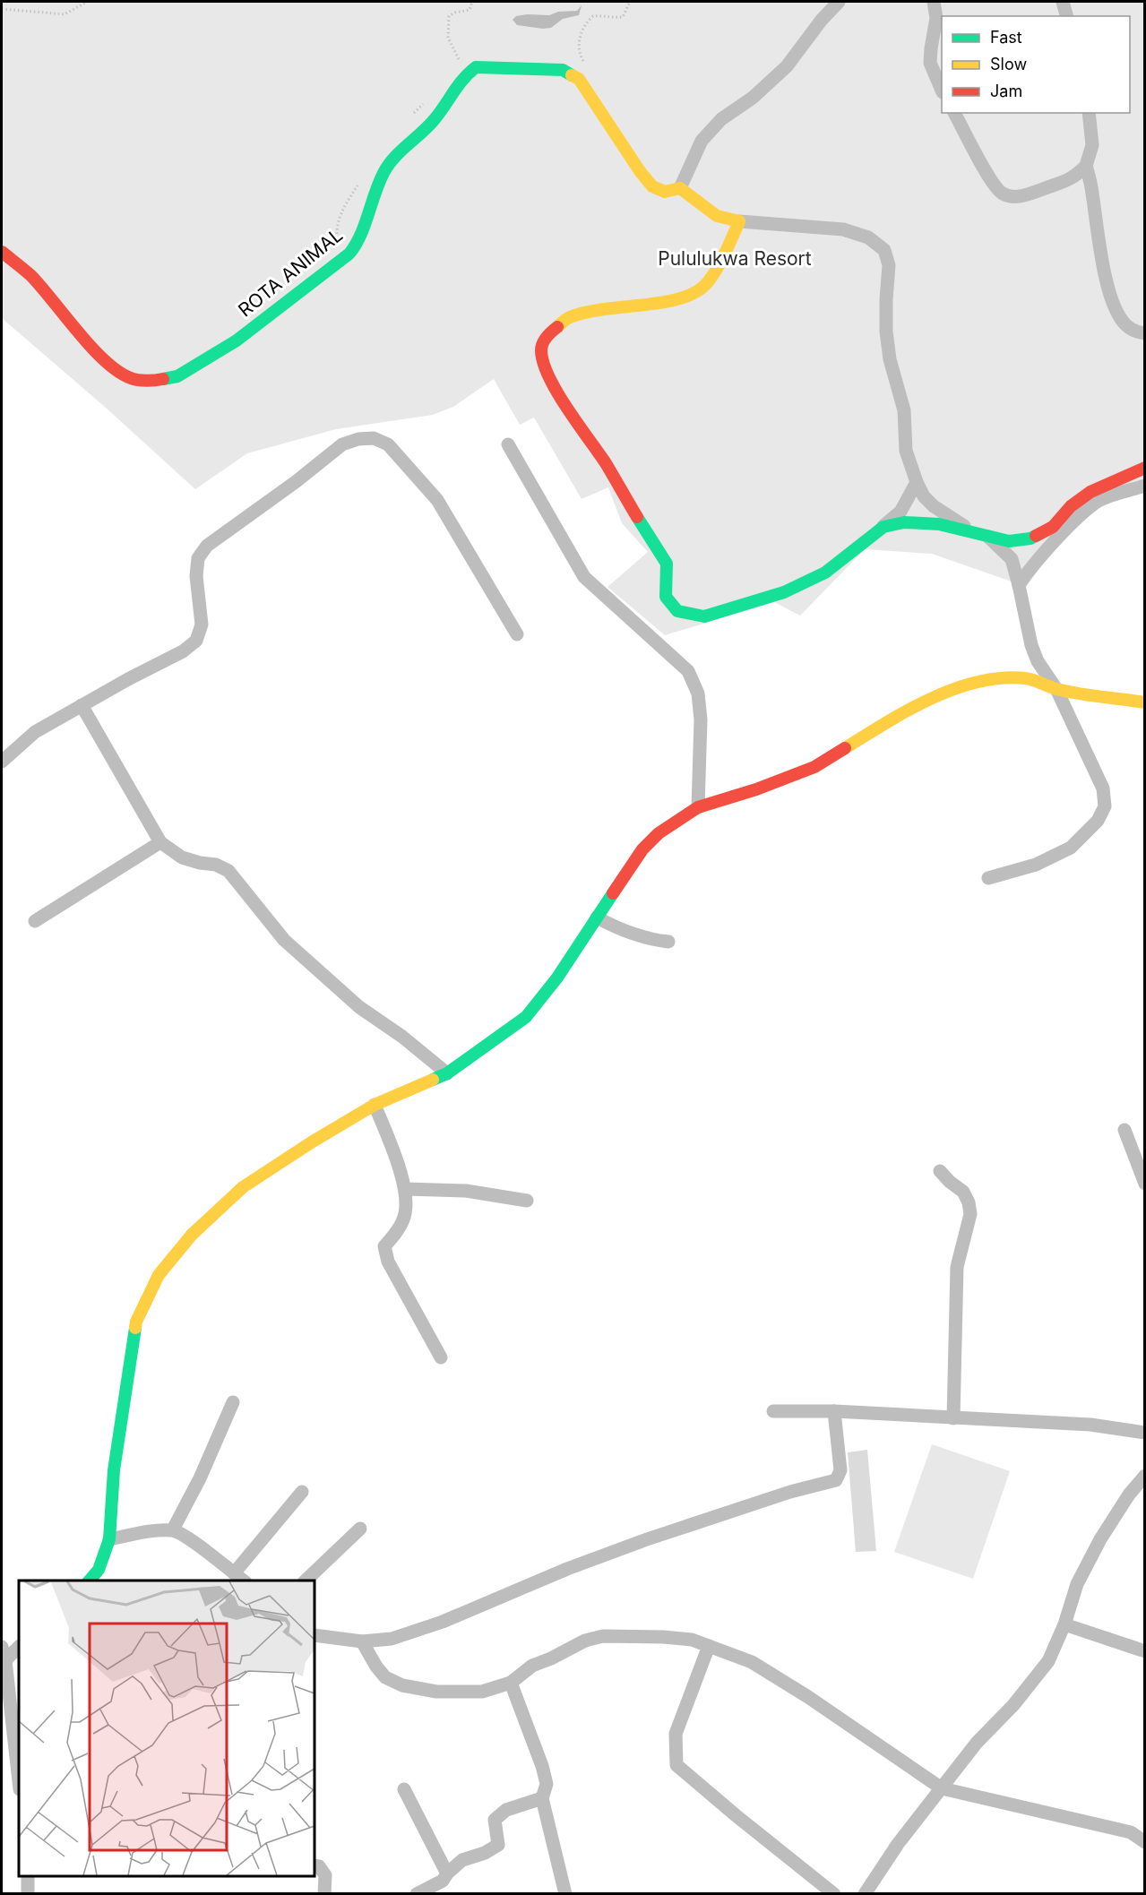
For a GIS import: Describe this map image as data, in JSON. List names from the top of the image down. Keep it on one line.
{"streets":{"street":["ROTA ANIMAL"]},"parks":["Pululukwa Resort"],"legend":["Fast","Slow","Jam"]}
